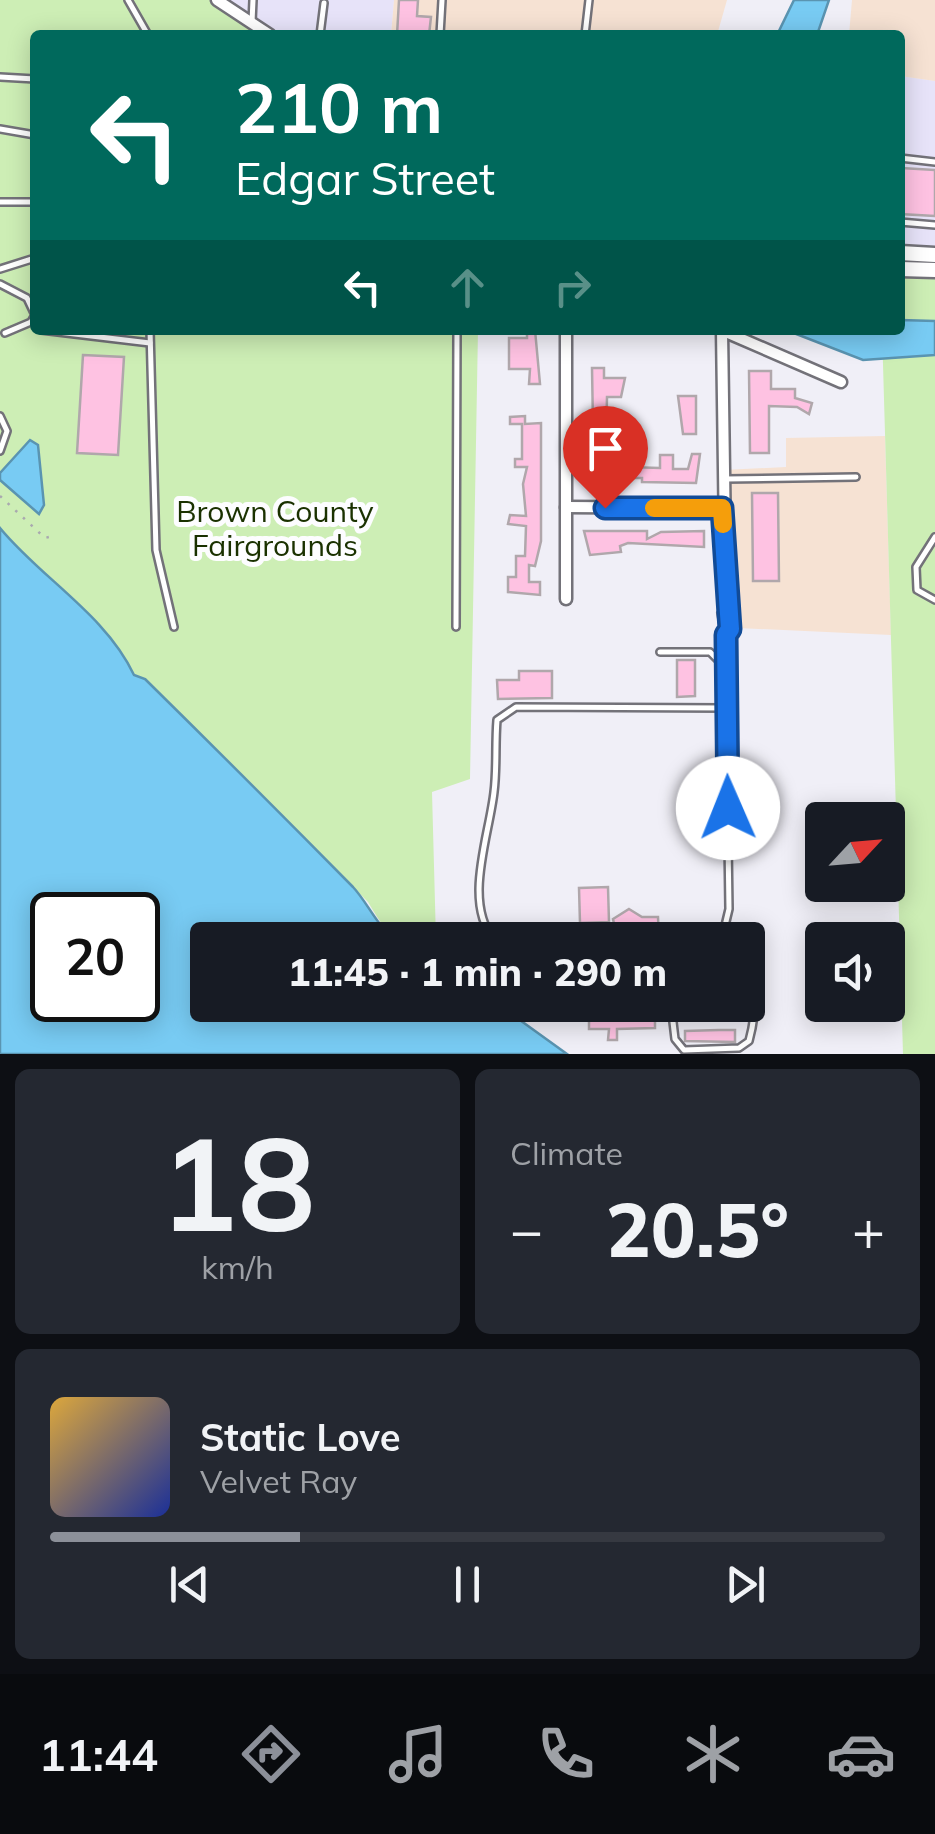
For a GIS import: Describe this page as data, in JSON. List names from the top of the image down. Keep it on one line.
{"parks":["Brown County Fairgrounds"],"north":"top right","page":{"turn":["210 m","Edgar Street"],"limit":"20","trip":"11:45 · 1 min · 290 m","tile":[["18","km/h"],"Climate"],"heat":["−","20.5°","+"],"song":["Static Love","Velvet Ray"],"tabs":"11:44"}}
